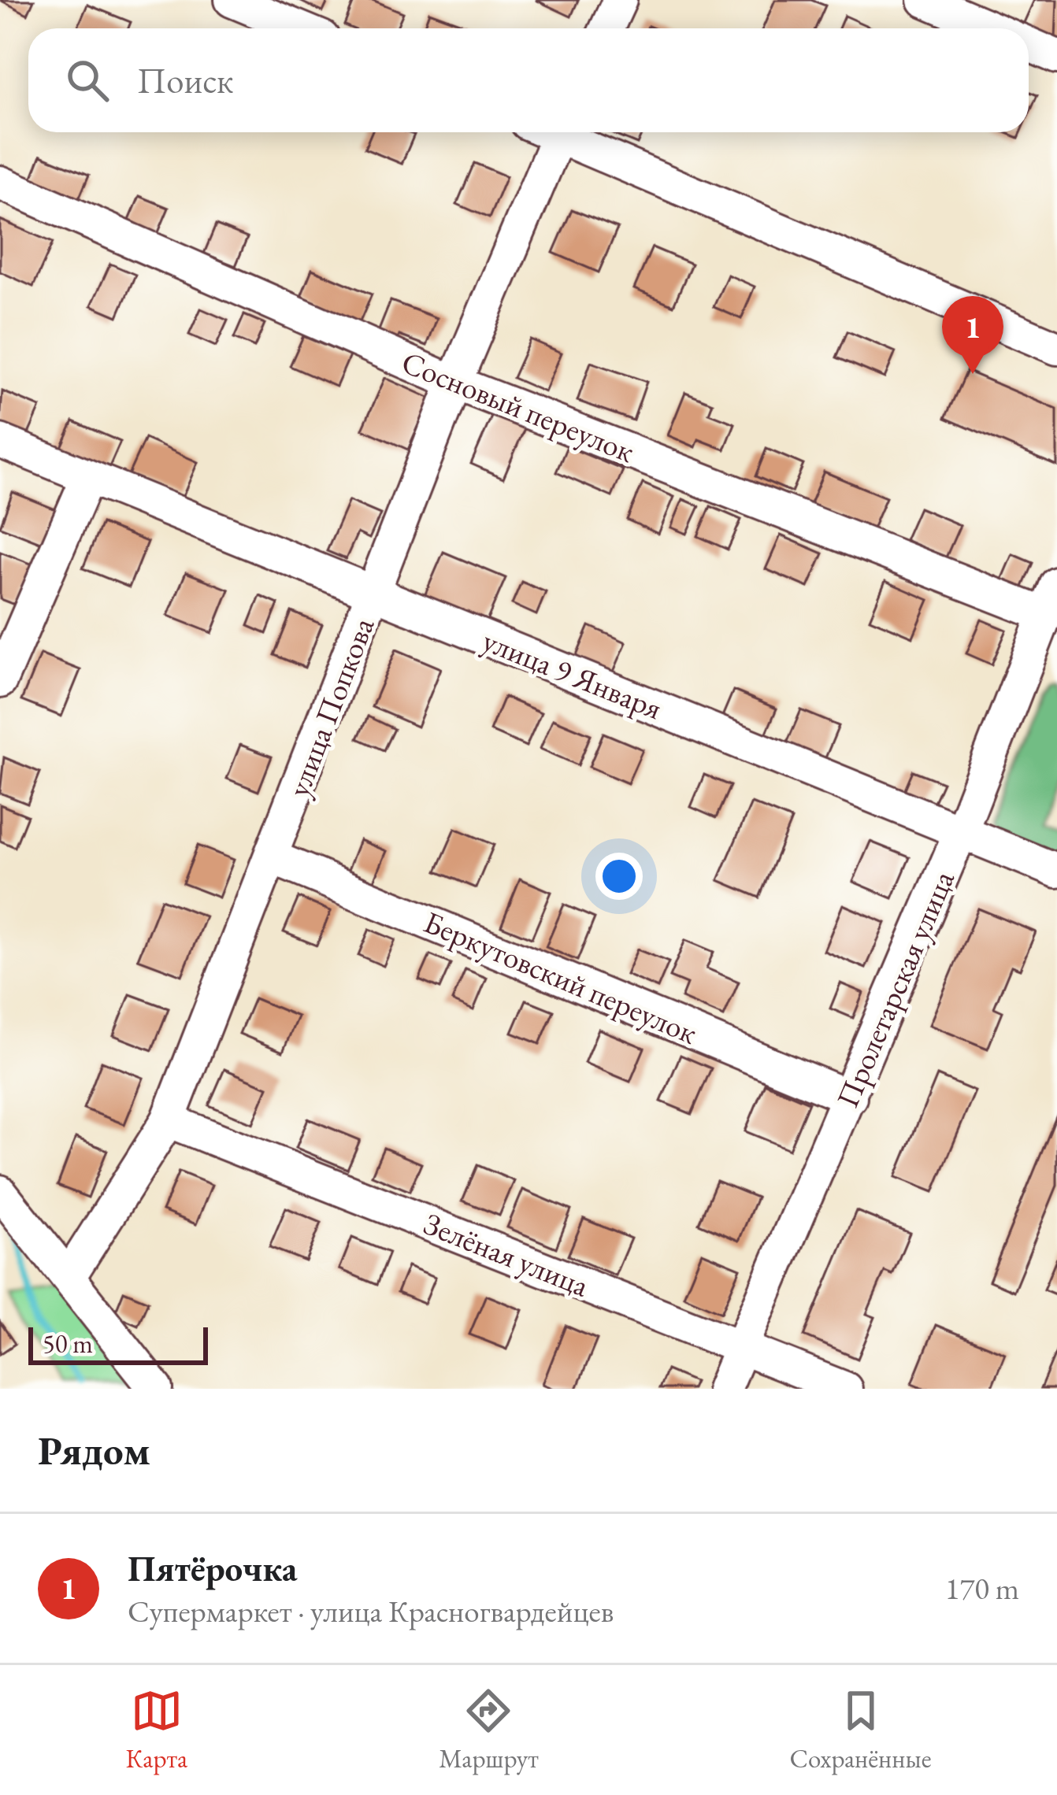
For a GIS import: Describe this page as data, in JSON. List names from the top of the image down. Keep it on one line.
{"streets":{"street":["Сосновый переулок","улица 9 Января","улица Попкова","Беркутовский переулок","Пролетарская улица","Зелёная улица"]},"crossings":[["Сосновый переулок","улица Попкова"],["Сосновый переулок","Пролетарская улица"],["улица 9 Января","улица Попкова"],["улица 9 Января","Пролетарская улица"],["улица Попкова","Беркутовский переулок"],["улица Попкова","Зелёная улица"],["Беркутовский переулок","Пролетарская улица"],["Пролетарская улица","Зелёная улица"]],"scale_bar":"50 m","page":{"search":"Поиск","pins":"1","scale":"50 m","heading":"Рядом","list":[{"mark":"1","name":"Пятёрочка","note":"Супермаркет · улица Красногвардейцев","value":"170 m"}],"nav":["Карта","Маршрут","Сохранённые"]}}
